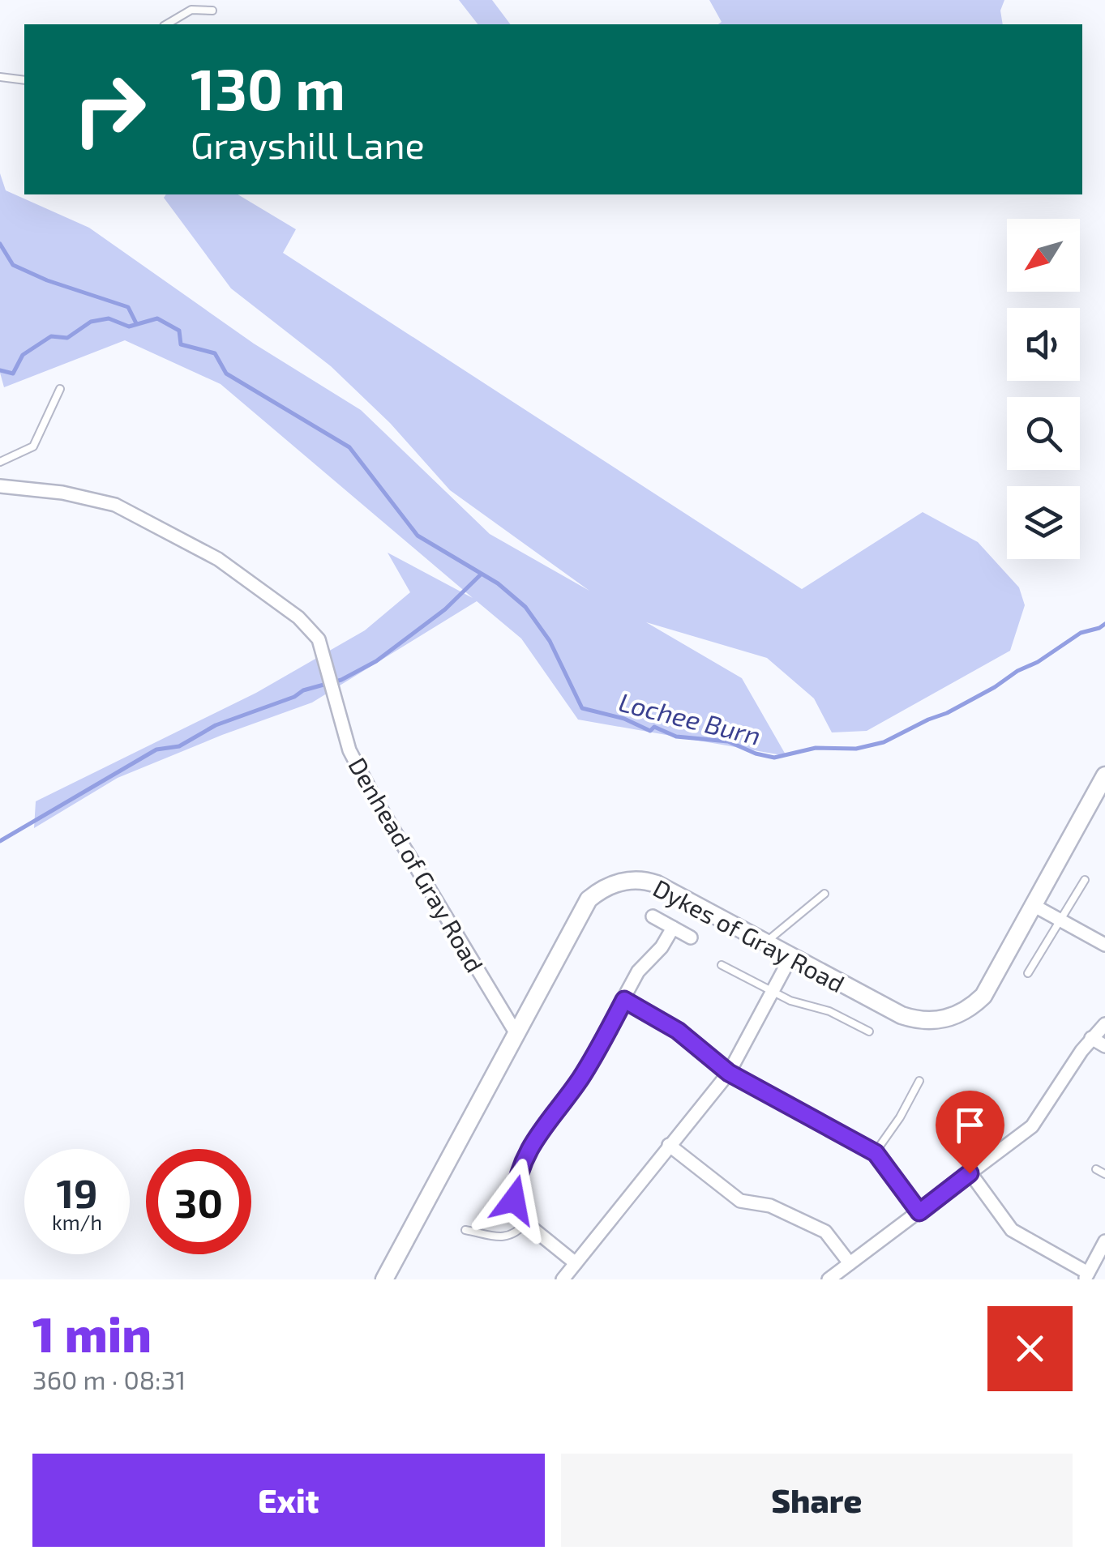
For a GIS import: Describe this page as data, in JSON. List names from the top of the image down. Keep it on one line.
{"streets":{"street":["Denhead of Gray Road","Dykes of Gray Road"]},"crossings":[["Denhead of Gray Road","Dykes of Gray Road"]],"water":["Lochee Burn"],"north":"bottom left","page":{"turn":["130 m","Grayshill Lane"],"speed":"19 km/h","limit":"30","heading":["1 min","360 m · 08:31"],"buttons":["Exit","Share"]}}
